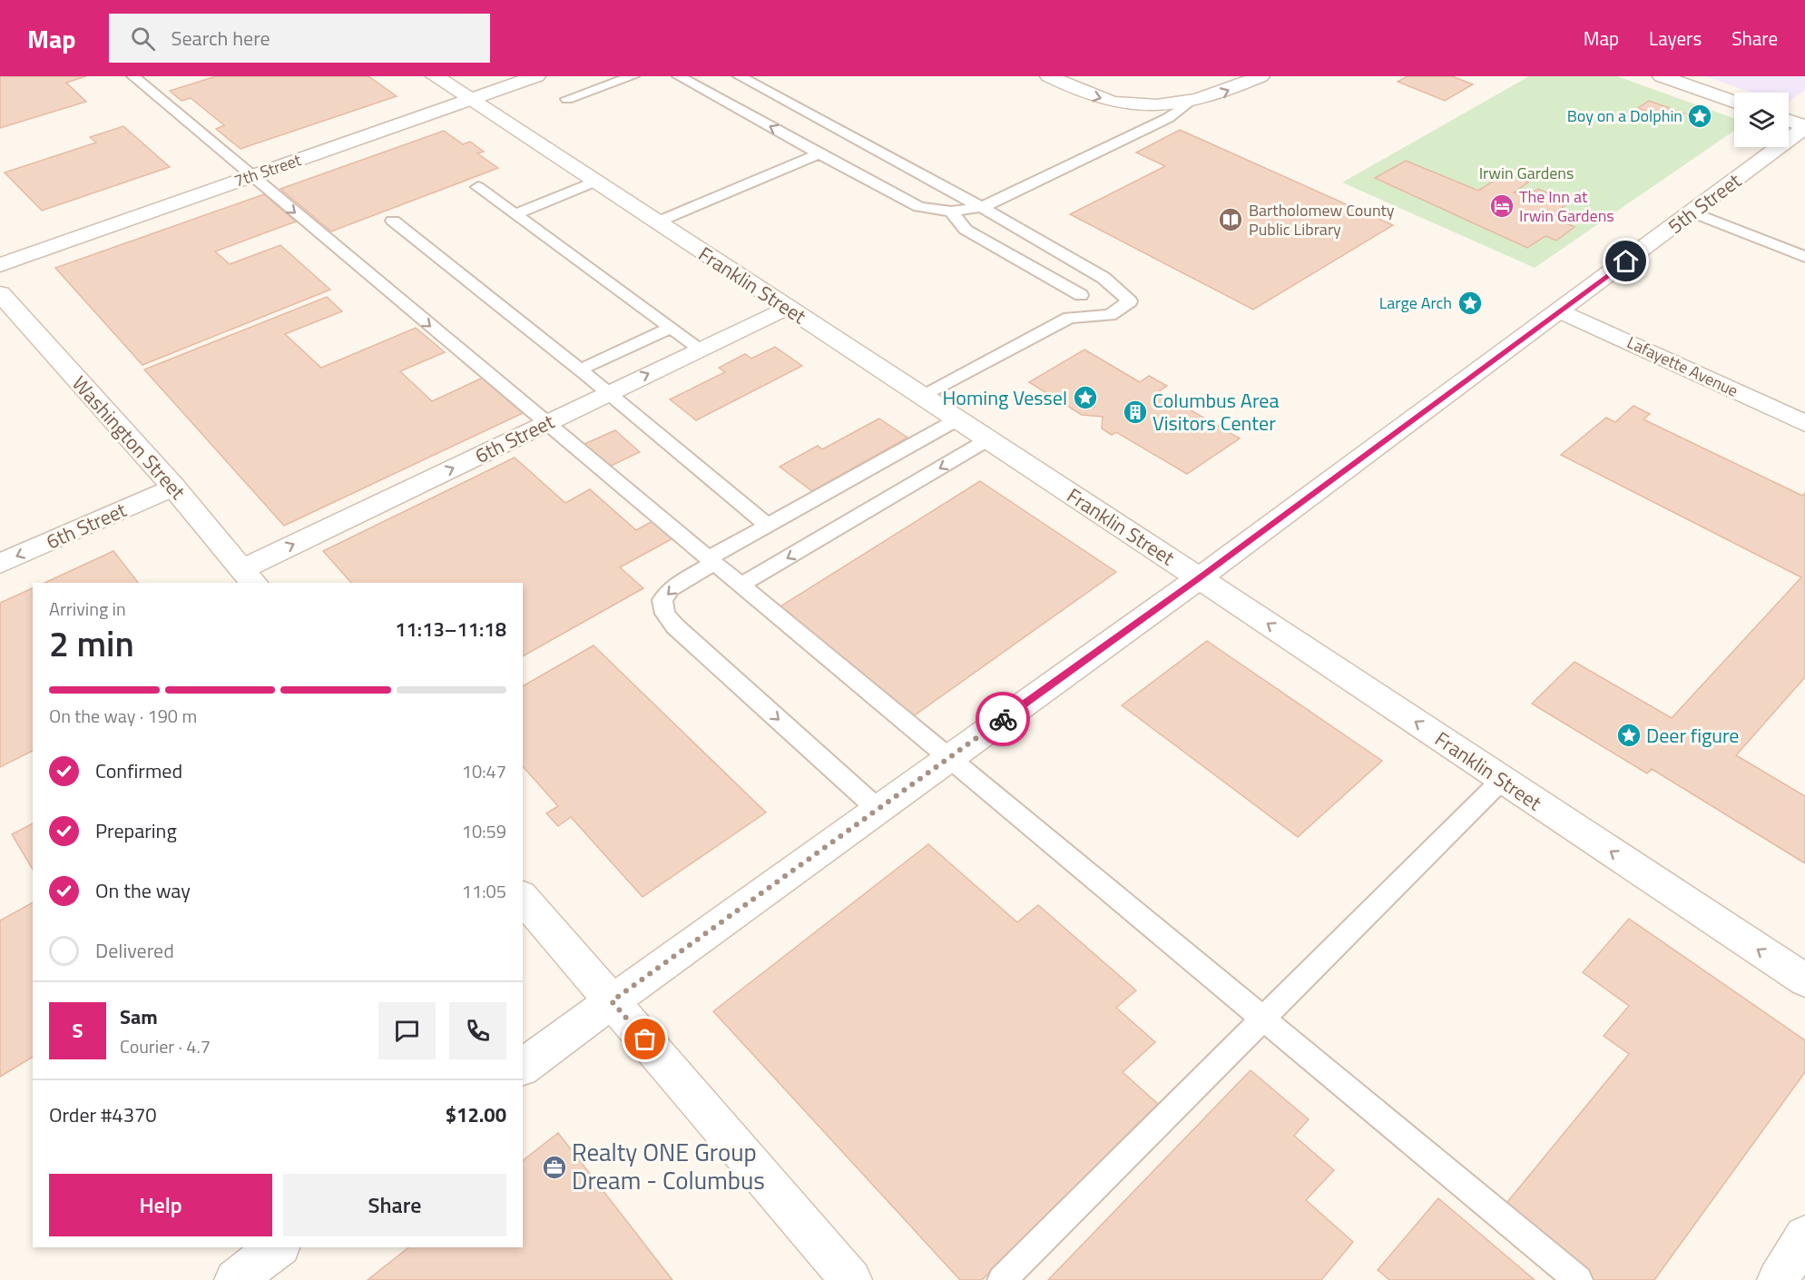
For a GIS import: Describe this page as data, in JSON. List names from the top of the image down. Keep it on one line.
{"streets":{"street":["7th Street","5th Street","Franklin Street","Lafayette Avenue","Washington Street","6th Street"]},"crossings":[["7th Street","Franklin Street"],["5th Street","Franklin Street"],["5th Street","Lafayette Avenue"],["Franklin Street","6th Street"],["Washington Street","6th Street"]],"one_way":["Franklin Street"],"parks":["Irwin Gardens"],"places":{"place":["Boy on a Dolphin","Large Arch","Homing Vessel","Deer figure"],"hotel":["The Inn at Irwin Gardens"],"library":["Bartholomew County Public Library"],"building":["Columbus Area Visitors Center"],"office":["Realty ONE Group Dream - Columbus"]},"page":{"header":"Map","search":"Search here","nav":["Map","Layers","Share"],"heading":["2 min","Arriving in","11:13–11:18"],"panel":["Sam","Courier · 4.7","Order #4370","$12.00"],"bar":"On the way · 190 m","list":[["Confirmed","10:47"],["Preparing","10:59"],["On the way","11:05"],"Delivered"],"round":"S","buttons":["Help","Share"]}}
